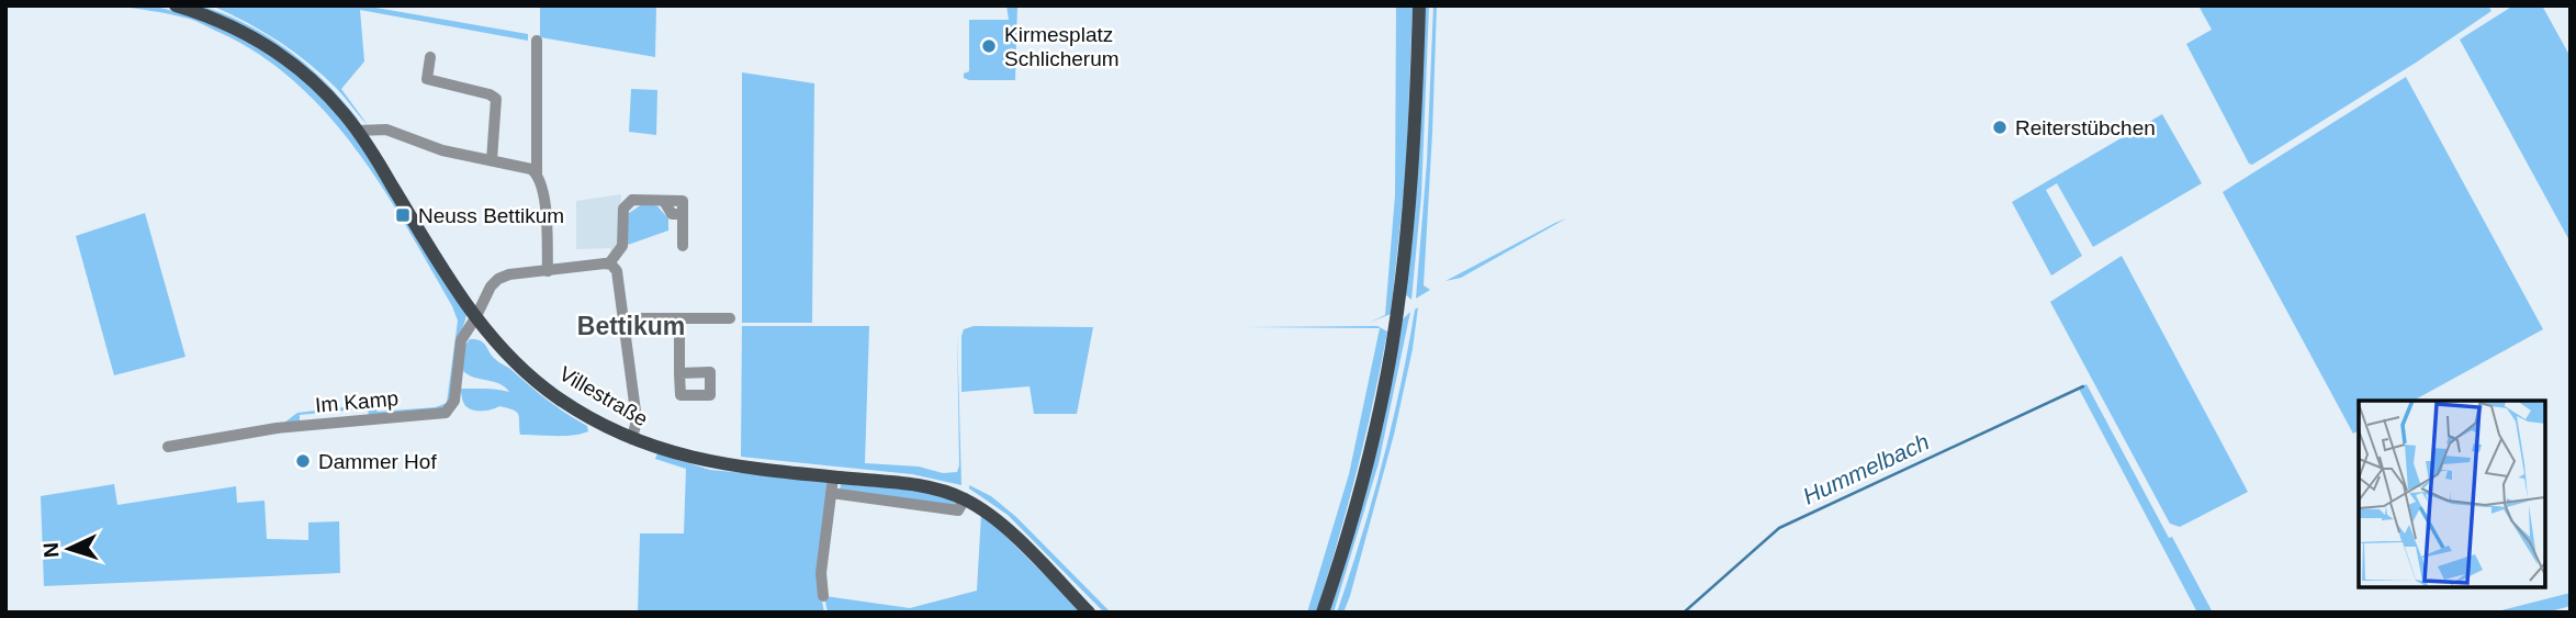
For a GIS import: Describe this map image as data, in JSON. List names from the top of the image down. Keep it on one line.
{"streets":{"main road":["Villestraße"],"street":["Im Kamp"]},"crossings":[["Villestraße","Im Kamp"]],"districts":["Bettikum"],"water":["Hummelbach"],"places":{"other":["Kirmesplatz Schlicherum","Reiterstübchen","Dammer Hof"],"transit":["Neuss Bettikum"]},"north":"left"}
